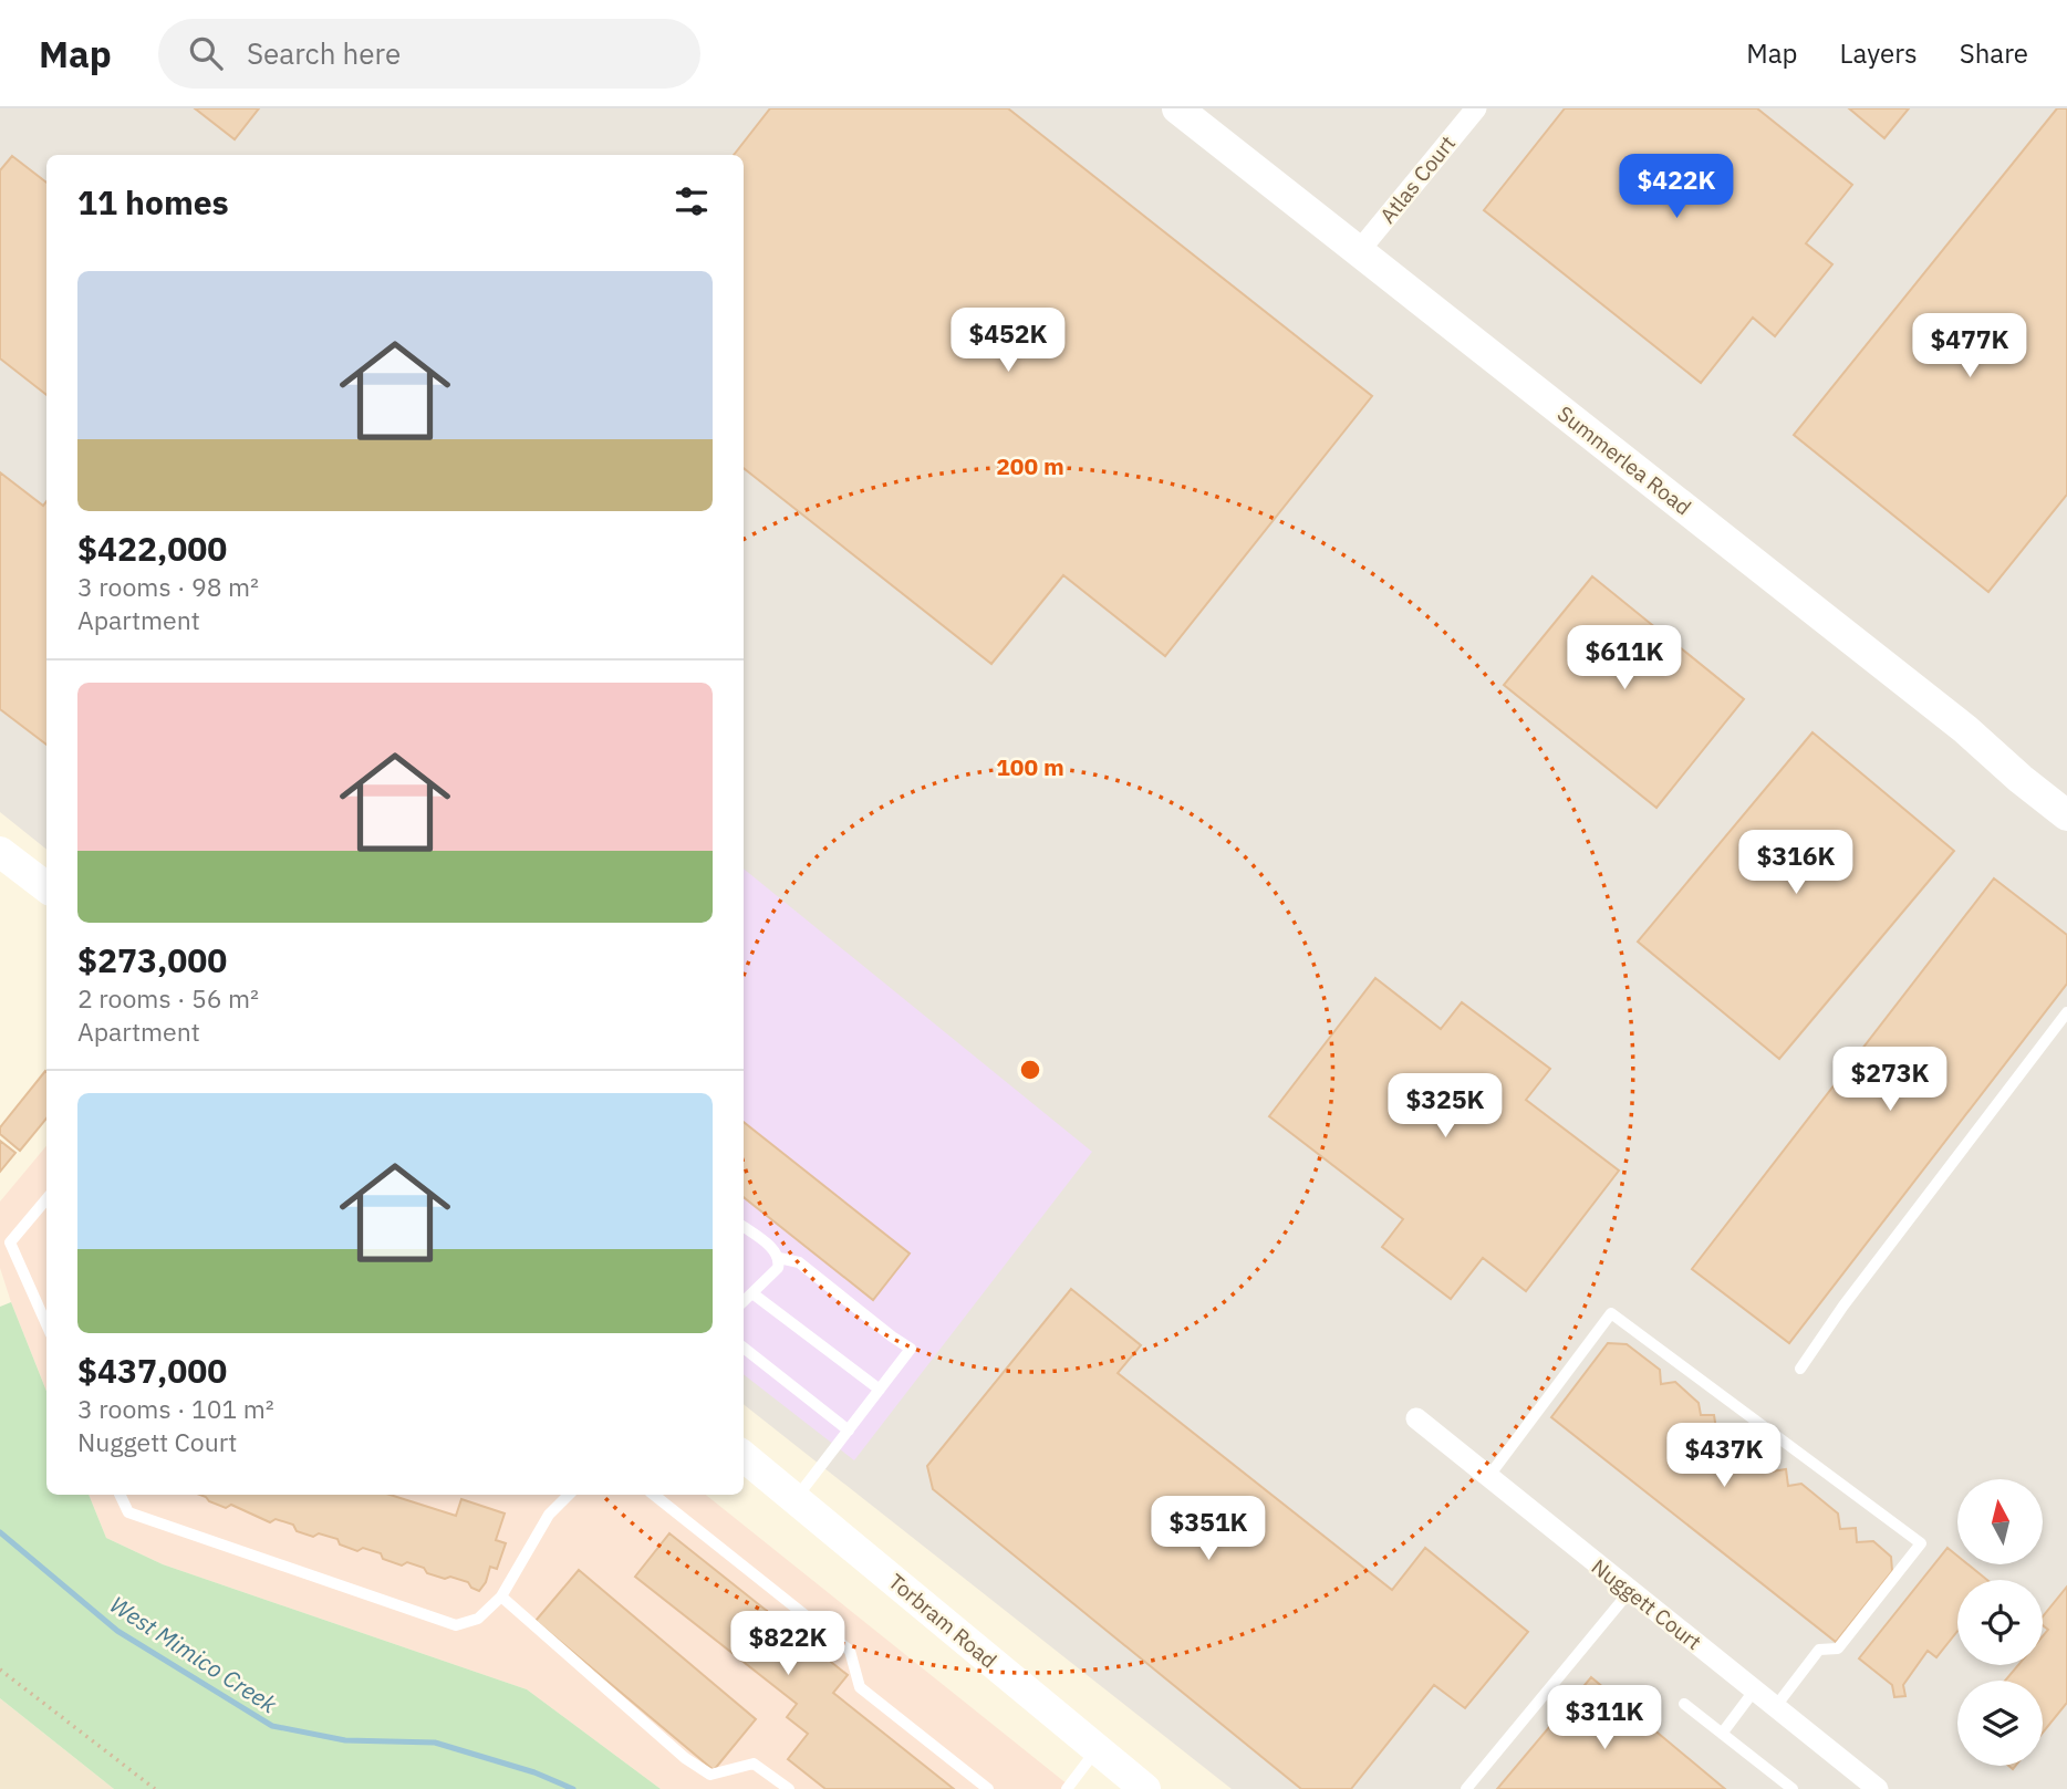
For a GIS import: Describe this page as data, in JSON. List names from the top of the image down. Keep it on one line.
{"streets":{"street":["Atlas Court","Summerlea Road","Nuggett Court","Torbram Road"]},"crossings":[["Atlas Court","Summerlea Road"]],"water":["West Mimico Creek"],"north":"top","page":{"header":"Map","search":"Search here","nav":["Map","Layers","Share"],"price":["$422K","$452K","$477K","$611K","$316K","$273K","$325K","$437K","$351K","$822K","$311K"],"heading":"11 homes","list":[{"name":"$422,000","note":"3 rooms · 98 m² · Apartment"},{"name":"$273,000","note":"2 rooms · 56 m² · Apartment"},{"name":"$437,000","note":"3 rooms · 101 m² · Nuggett Court"}]},"rings":["200 m","100 m"]}
